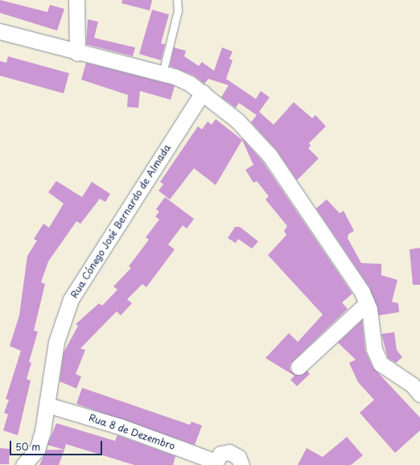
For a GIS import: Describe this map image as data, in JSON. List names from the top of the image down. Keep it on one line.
{"streets":{"street":["Rua Cónego José Bernardo de Almada","Rua 8 de Dezembro"]},"crossings":[["Rua Cónego José Bernardo de Almada","Rua 8 de Dezembro"]],"scale_bar":"50 m"}
